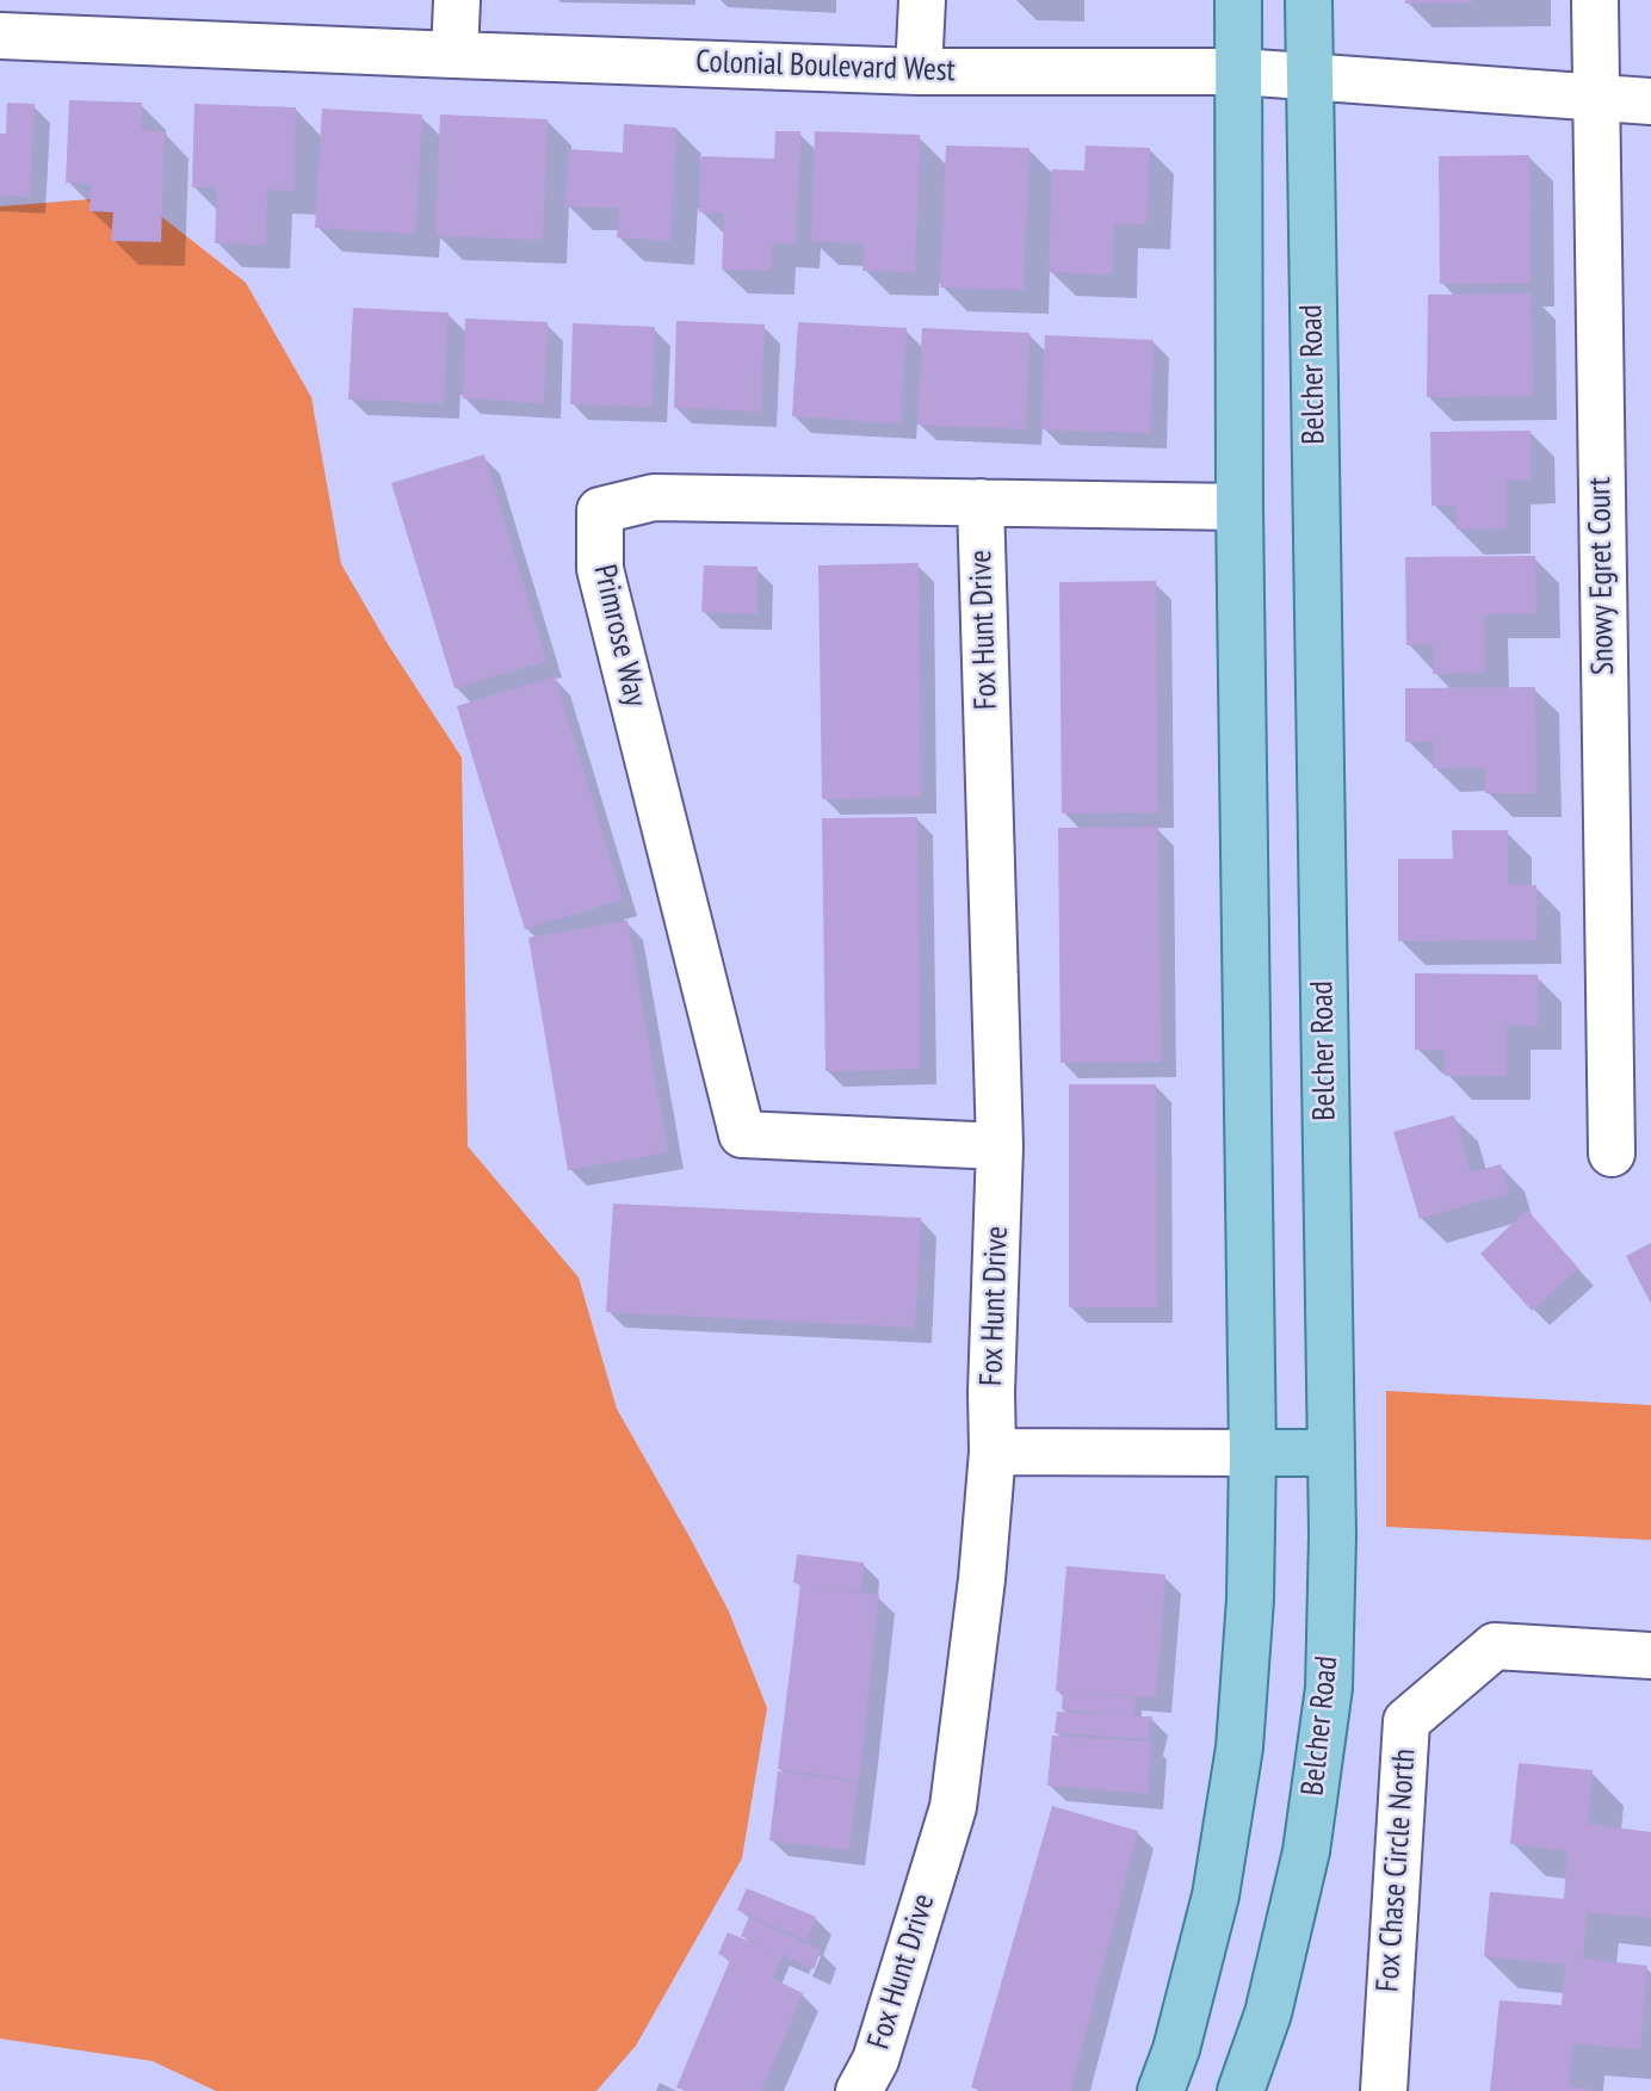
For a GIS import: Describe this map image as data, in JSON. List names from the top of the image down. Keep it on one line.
{"streets":{"main road":["Belcher Road"],"street":["Colonial Boulevard West","Snowy Egret Court","Fox Hunt Drive","Primrose Way","Fox Chase Circle North"]},"crossings":[["Colonial Boulevard West","Belcher Road"],["Colonial Boulevard West","Snowy Egret Court"],["Fox Hunt Drive","Primrose Way"]]}
